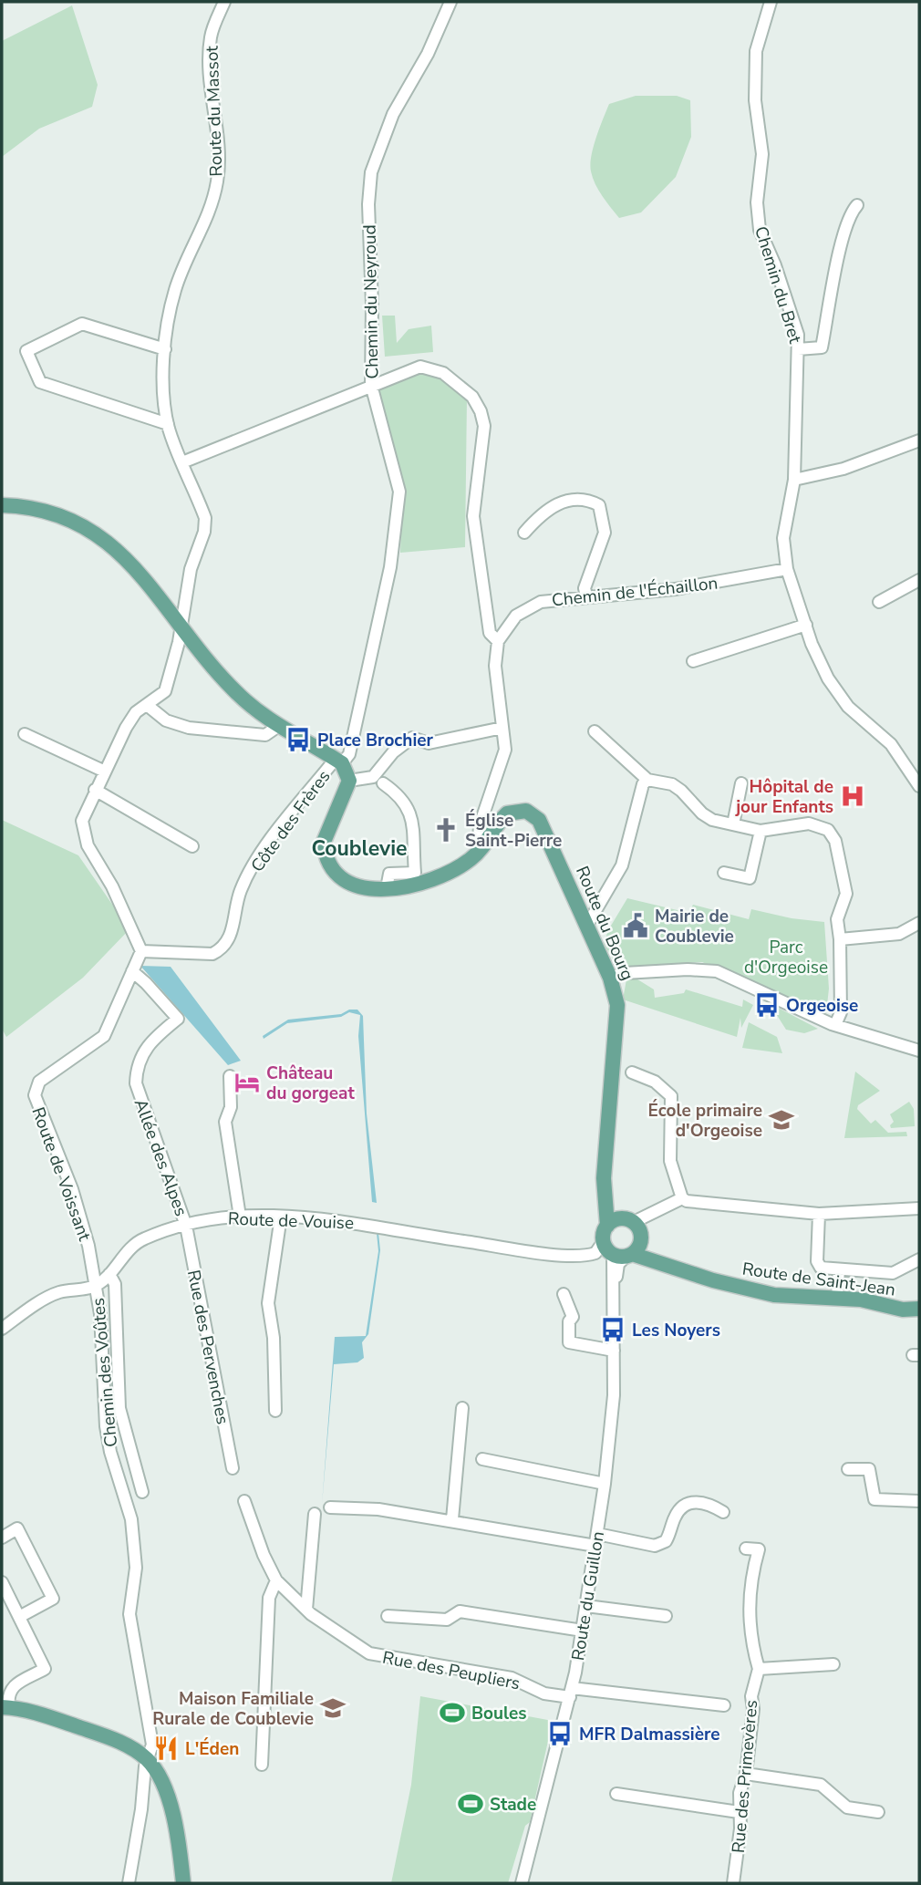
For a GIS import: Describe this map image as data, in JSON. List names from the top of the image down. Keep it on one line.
{"streets":{"main road":["Route du Bourg","Route de Saint-Jean"],"street":["Route du Massot","Chemin du Bret","Chemin du Neyroud","Chemin de l'Échaillon","Côte des Frères","Allée des Alpes","Route de Voissant","Route de Vouise","Rue des Pervenches","Chemin des Voûtes","Route du Guillon","Rue des Peupliers","Rue des Primevères"]},"crossings":[["Route du Massot","Côte des Frères"],["Route du Massot","Route de Voissant"],["Chemin du Bret","Chemin de l'Échaillon"],["Chemin du Neyroud","Côte des Frères"],["Chemin du Neyroud","Route du Bourg"],["Côte des Frères","Route du Bourg"],["Côte des Frères","Route de Voissant"],["Route du Bourg","Route de Vouise"],["Route du Bourg","Route de Saint-Jean"],["Route du Bourg","Route du Guillon"],["Allée des Alpes","Route de Voissant"],["Allée des Alpes","Route de Vouise"],["Allée des Alpes","Rue des Pervenches"],["Route de Voissant","Route de Vouise"],["Route de Voissant","Chemin des Voûtes"],["Route de Vouise","Route de Saint-Jean"],["Route de Vouise","Rue des Pervenches"],["Route de Vouise","Chemin des Voûtes"],["Route de Vouise","Route du Guillon"],["Route de Saint-Jean","Route du Guillon"],["Route du Guillon","Rue des Peupliers"]],"districts":["Coublevie"],"parks":["Parc d'Orgeoise"],"places":{"bus stop":["Place Brochier","Orgeoise","Les Noyers","MFR Dalmassière"],"hospital":["Hôpital de jour Enfants"],"church":["Église Saint-Pierre"],"public building":["Mairie de Coublevie"],"hotel":["Château du gorgeat"],"school or university":["École primaire d'Orgeoise","Maison Familiale Rurale de Coublevie"],"sports":["Boules","Stade"],"restaurant":["L'Éden"]}}
